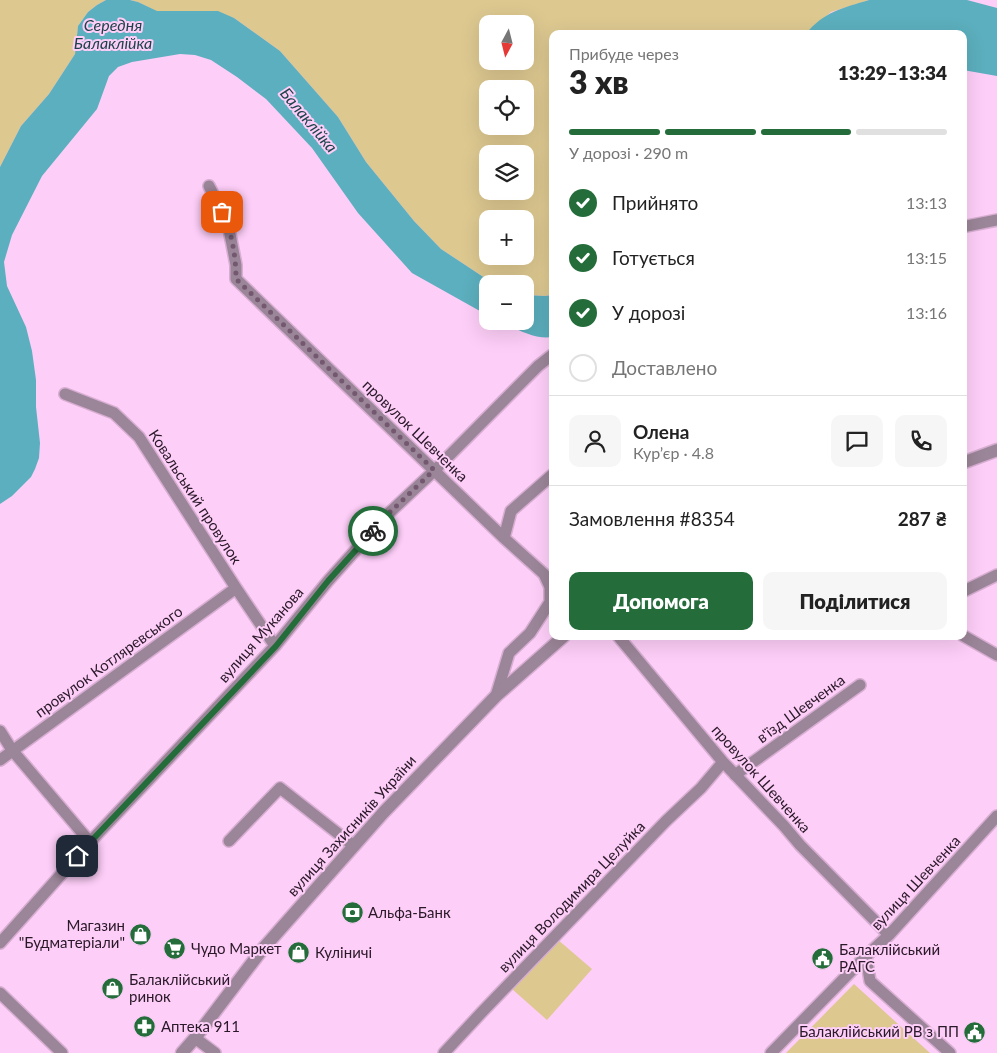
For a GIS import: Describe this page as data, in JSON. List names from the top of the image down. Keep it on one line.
{"streets":{"street":["провулок Шевченка","Ковальський провулок","вулиця Муканова","провулок Котляревського","в'їзд Шевченка","вулиця Захисників України","вулиця Шевченка","вулиця Володимира Целуйка"]},"crossings":[["провулок Шевченка","вулиця Муканова"],["провулок Шевченка","в'їзд Шевченка"],["провулок Шевченка","вулиця Захисників України"],["провулок Шевченка","вулиця Шевченка"],["провулок Шевченка","вулиця Володимира Целуйка"],["Ковальський провулок","вулиця Муканова"],["Ковальський провулок","провулок Котляревського"]],"water":["Середня Балаклійка","Балаклійка"],"places":{"bank":["Альфа-Банк"],"shop":["Магазин \"Будматеріали\"","Куліничі","Балаклійський ринок"],"supermarket":["Чудо Маркет"],"public building":["Балаклійський РАГС","Балаклійський РВ з ПП"],"pharmacy":["Аптека 911"]},"north":"bottom","page":{"map_buttons":["+","−"],"heading":["3 хв","Прибуде через","13:29–13:34"],"panel":["Олена","Кур’єр · 4.8","Замовлення #8354","287 ₴"],"bar":"У дорозі · 290 m","list":[["Прийнято","13:13"],["Готується","13:15"],["У дорозі","13:16"],"Доставлено"],"buttons":["Допомога","Поділитися"]}}
